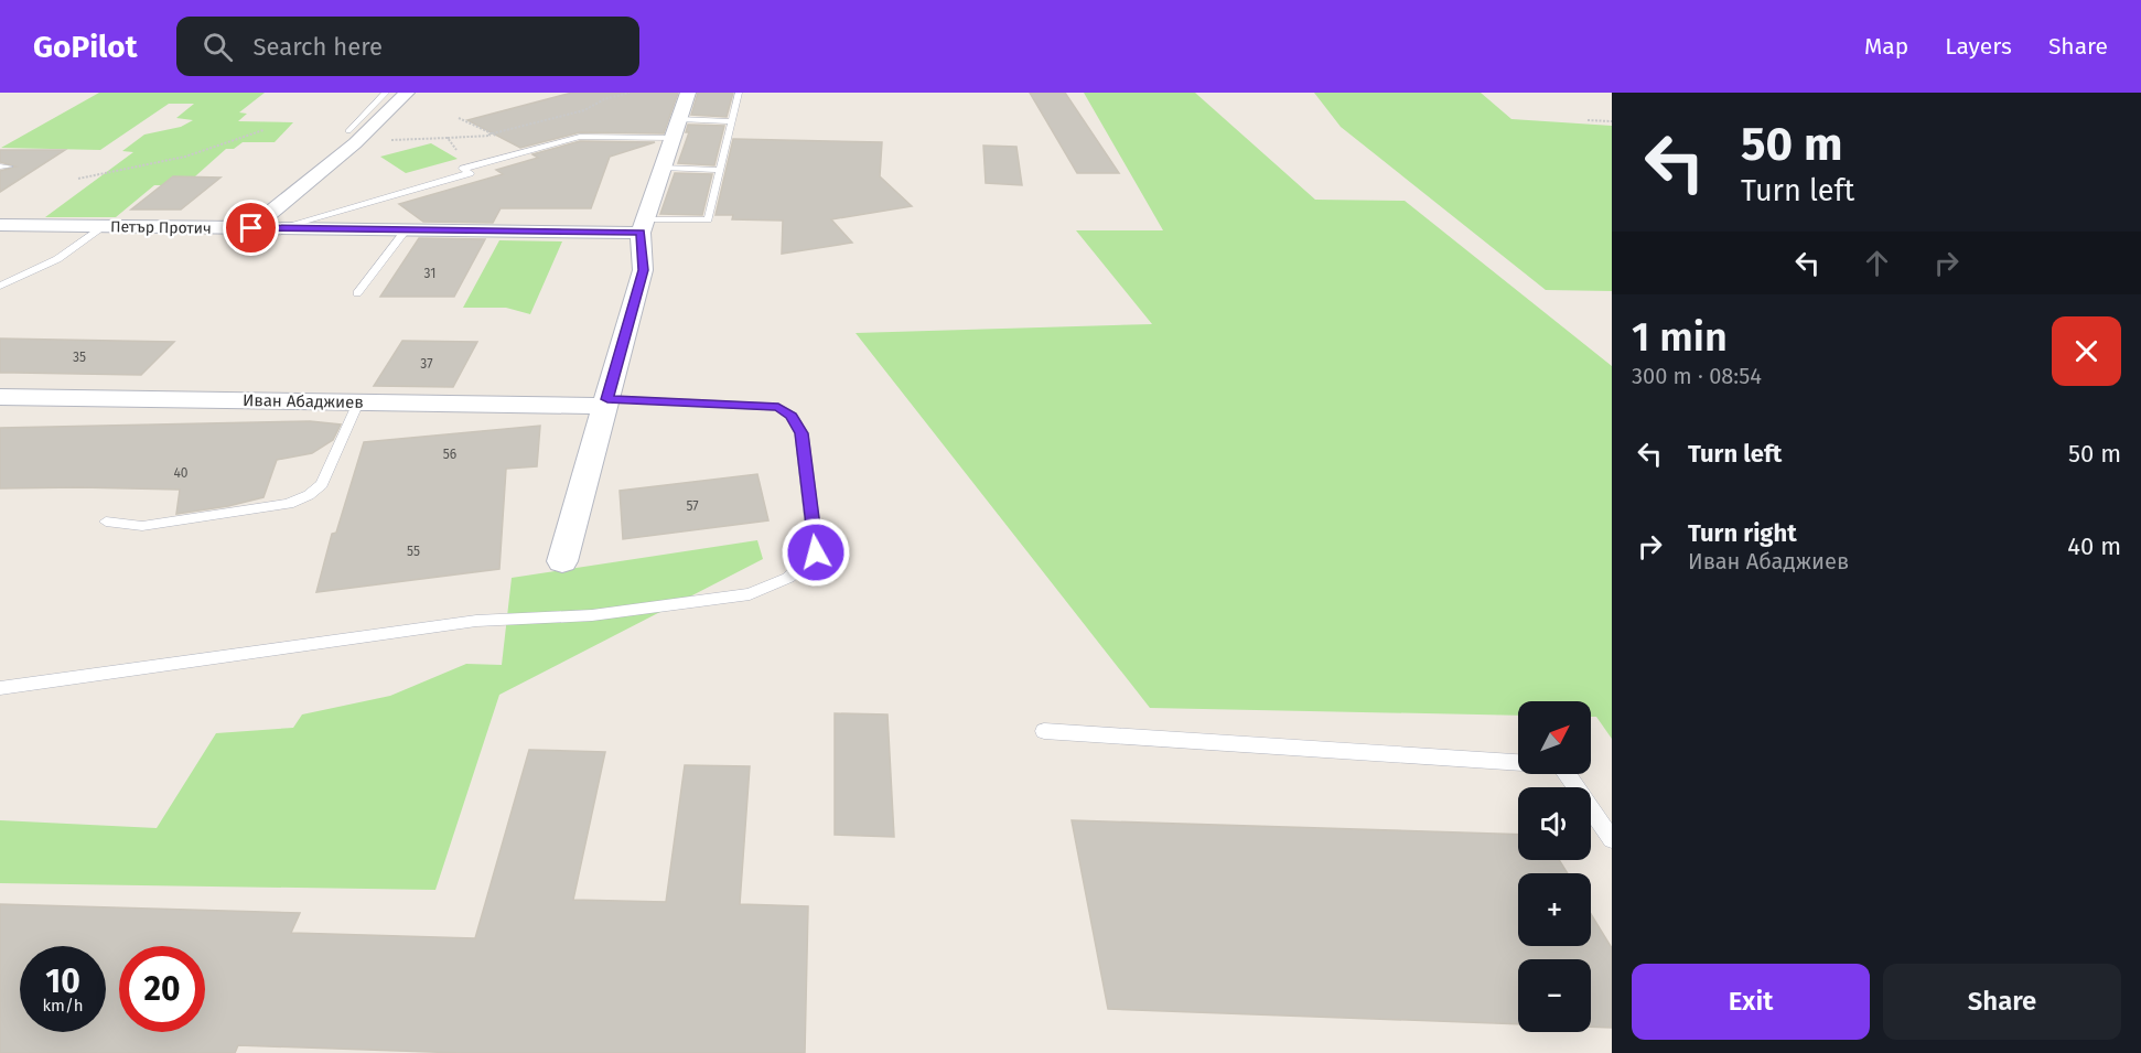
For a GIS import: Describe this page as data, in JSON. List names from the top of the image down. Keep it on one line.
{"streets":{"street":["Петър Протич","Иван Абаджиев"]},"house_numbers":["31","35","37","56","40","57","55"],"north":"top right","page":{"header":"GoPilot","search":"Search here","nav":["Map","Layers","Share"],"turn":["50 m","Turn left"],"heading":["1 min","300 m · 08:54"],"list":[{"name":"Turn left","value":"50 m"},{"name":"Turn right","note":"Иван Абаджиев","value":"40 m"}],"map_buttons":["+","−"],"speed":"10 km/h","limit":"20","buttons":["Exit","Share"]}}
